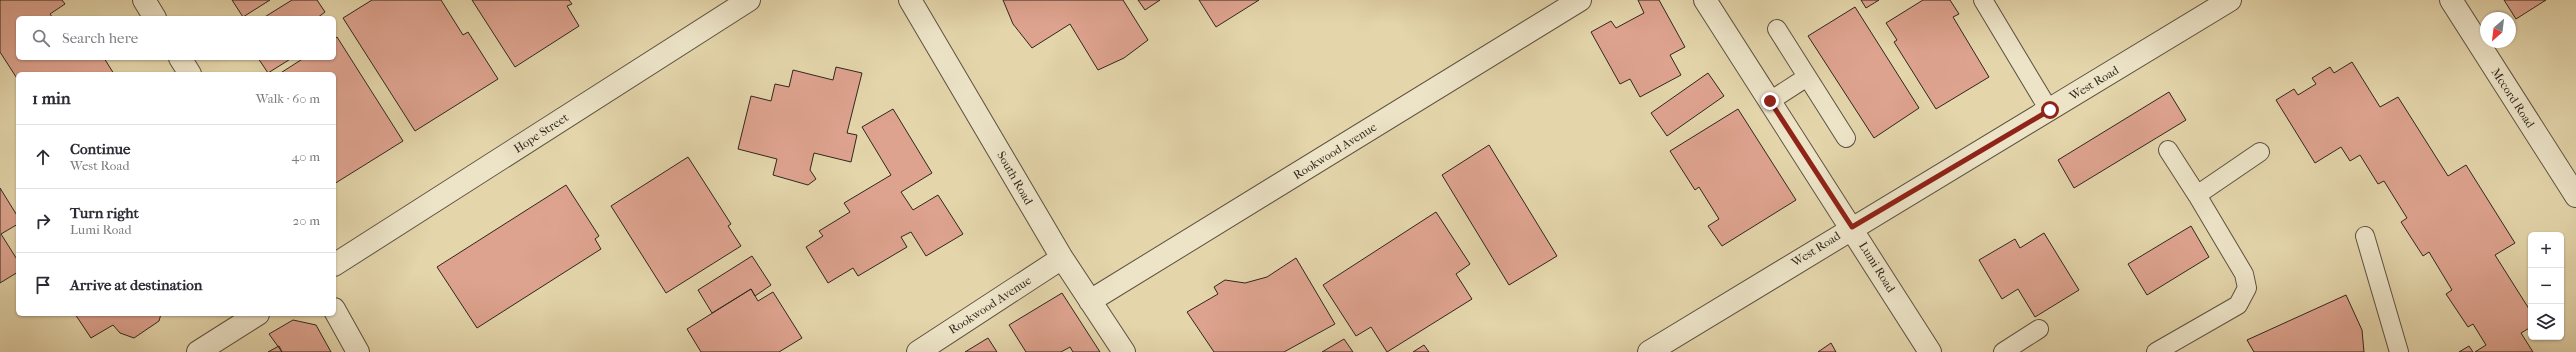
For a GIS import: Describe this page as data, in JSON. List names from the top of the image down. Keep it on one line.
{"streets":{"street":["West Road","Mccord Road","Hope Street","Rookwood Avenue","South Road","Lumi Road"]},"crossings":[["West Road","Lumi Road"],["Rookwood Avenue","South Road"]],"north":"bottom left","page":{"search":"Search here","heading":["1 min","Walk · 60 m"],"list":[["Continue","West Road","40 m"],["Turn right","Lumi Road","20 m"],"Arrive at destination"],"map_buttons":["+","−"]}}
